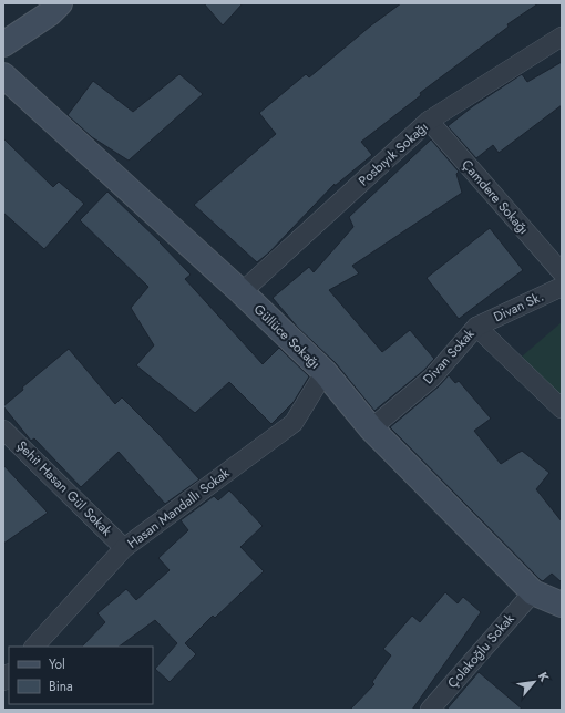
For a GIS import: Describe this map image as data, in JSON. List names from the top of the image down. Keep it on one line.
{"streets":{"street":["Posbıyık Sokağı","Çamdere Sokağı","Divan Sk.","Güllüce Sokağı","Divan Sokak","Şehit Hasan Gül Sokak","Hasan Mandallı Sokak","Çolakoğlu Sokak"]},"crossings":[["Posbıyık Sokağı","Çamdere Sokağı"],["Posbıyık Sokağı","Güllüce Sokağı"],["Divan Sk.","Divan Sokak"],["Güllüce Sokağı","Divan Sokak"],["Güllüce Sokağı","Hasan Mandallı Sokak"],["Güllüce Sokağı","Çolakoğlu Sokak"],["Şehit Hasan Gül Sokak","Hasan Mandallı Sokak"]],"legend":["Yol","Bina"],"north":"top right"}
